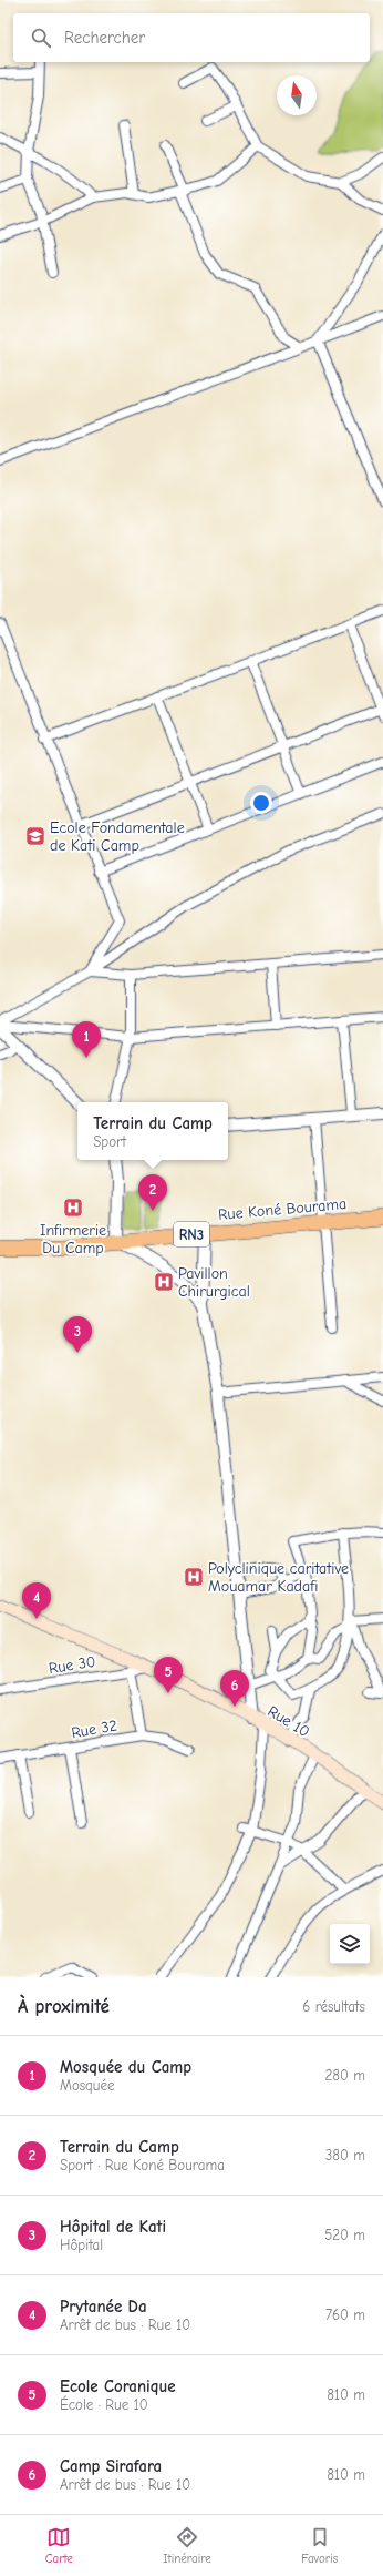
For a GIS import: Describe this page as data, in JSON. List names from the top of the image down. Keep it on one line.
{"streets":{"highway":["Rue Koné Bourama","RN3"],"main road":["Rue 10"],"street":["Rue 30","Rue 32"]},"crossings":[["Rue 30","Rue 10"]],"places":{"school or university":["Ecole Fondamentale de Kati Camp"],"hospital":["Infirmerie Du Camp","Pavillon Chirurgical","Polyclinique caritative Mouamar Kadafi"]},"north":"top","page":{"search":"Rechercher","pins":["1","2","3","4","5","6"],"popup":["Terrain du Camp","Sport"],"heading":["À proximité","6 résultats"],"list":[{"mark":"1","name":"Mosquée du Camp","note":"Mosquée","value":"280 m"},{"mark":"2","name":"Terrain du Camp","note":"Sport · Rue Koné Bourama","value":"380 m"},{"mark":"3","name":"Hôpital de Kati","note":"Hôpital","value":"520 m"},{"mark":"4","name":"Prytanée Da","note":"Arrêt de bus · Rue 10","value":"760 m"},{"mark":"5","name":"Ecole Coranique","note":"École · Rue 10","value":"810 m"},{"mark":"6","name":"Camp Sirafara","note":"Arrêt de bus · Rue 10","value":"810 m"}],"nav":["Carte","Itinéraire","Favoris"]}}
